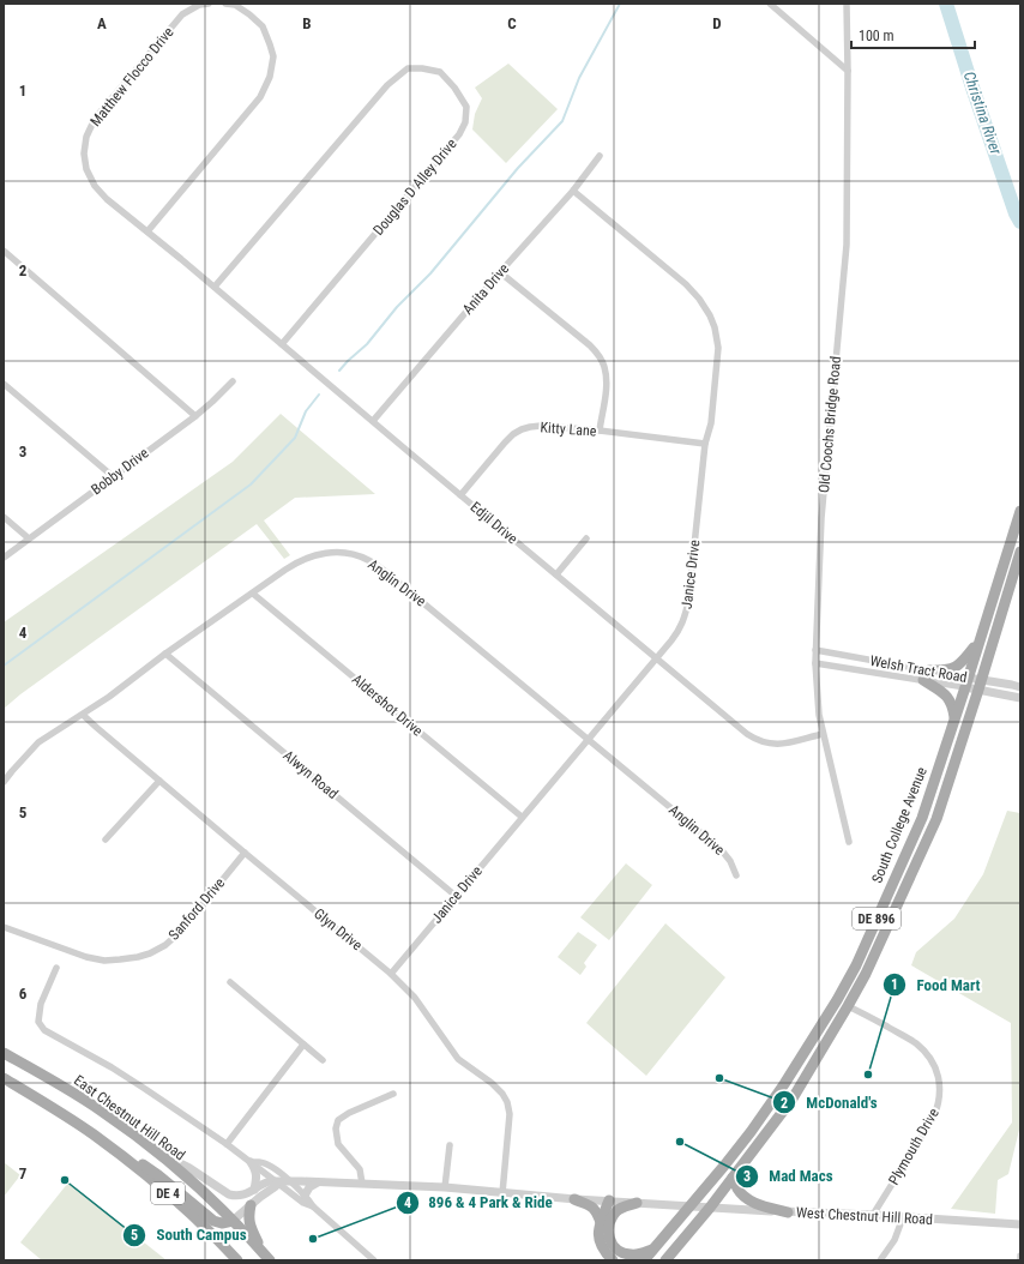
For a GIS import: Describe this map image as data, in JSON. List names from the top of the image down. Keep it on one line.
{"streets":{"main road":["South College Avenue","DE 896","East Chestnut Hill Road","DE 4"],"street":["Matthew Flocco Drive","Douglas D Alley Drive","Anita Drive","Old Coochs Bridge Road","Kitty Lane","Bobby Drive","Edjil Drive","Janice Drive","Anglin Drive","Welsh Tract Road","Aldershot Drive","Alwyn Road","Sanford Drive","Glyn Drive","Plymouth Drive","West Chestnut Hill Road"]},"crossings":[["Matthew Flocco Drive","Edjil Drive"],["Douglas D Alley Drive","Edjil Drive"],["Anita Drive","Edjil Drive"],["Anita Drive","Janice Drive"],["Old Coochs Bridge Road","Edjil Drive"],["Old Coochs Bridge Road","Welsh Tract Road"],["Kitty Lane","Edjil Drive"],["Kitty Lane","Janice Drive"],["Edjil Drive","Janice Drive"],["Janice Drive","Anglin Drive"],["Janice Drive","Aldershot Drive"],["Janice Drive","Alwyn Road"],["Janice Drive","Glyn Drive"],["Anglin Drive","Aldershot Drive"],["Anglin Drive","Alwyn Road"],["Anglin Drive","Glyn Drive"],["Welsh Tract Road","South College Avenue"],["South College Avenue","Plymouth Drive"],["South College Avenue","West Chestnut Hill Road"],["Sanford Drive","Glyn Drive"],["Glyn Drive","West Chestnut Hill Road"],["East Chestnut Hill Road","West Chestnut Hill Road"],["Plymouth Drive","West Chestnut Hill Road"]],"water":["Christina River"],"places":["Food Mart","McDonald's","Mad Macs","South Campus","896 & 4 Park & Ride"],"scale_bar":"100 m","grid":{"columns":["A","B","C","D"],"rows":["1","2","3","4","5","6","7"]}}
